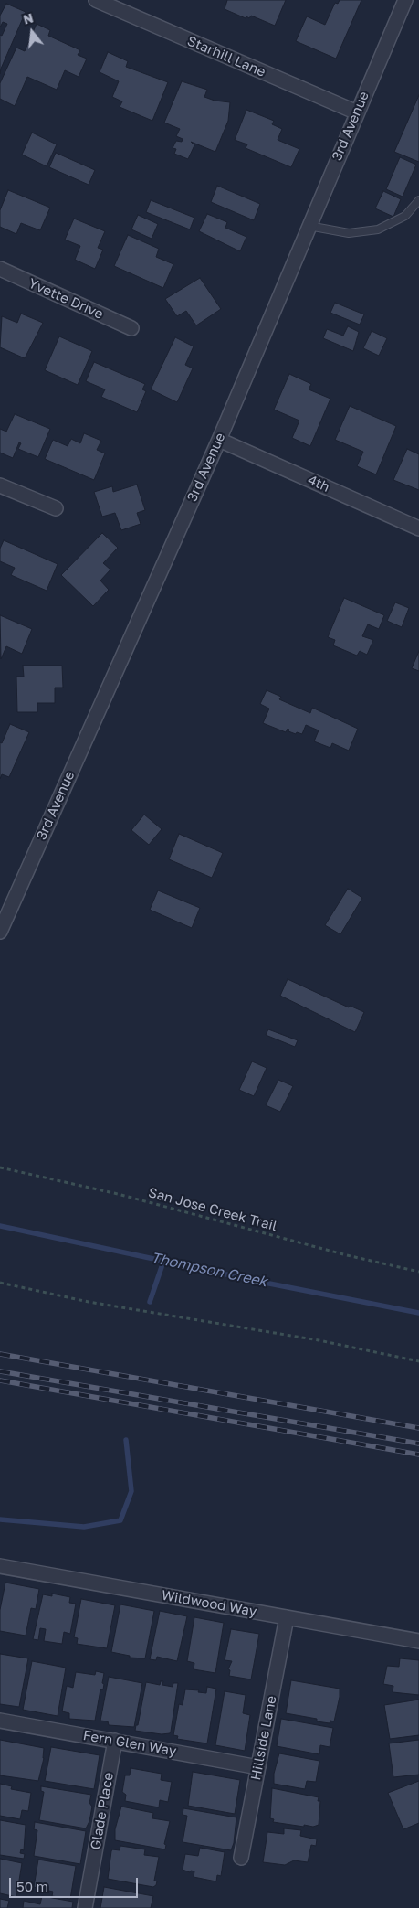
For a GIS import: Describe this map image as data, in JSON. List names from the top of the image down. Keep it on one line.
{"streets":{"street":["Starhill Lane","3rd Avenue","Yvette Drive","4th","Wildwood Way","Hillside Lane","Fern Glen Way","Glade Place"],"path":["San Jose Creek Trail"]},"crossings":[["Starhill Lane","3rd Avenue"],["3rd Avenue","4th"],["Wildwood Way","Hillside Lane"],["Hillside Lane","Fern Glen Way"],["Fern Glen Way","Glade Place"]],"water":["Thompson Creek"],"scale_bar":"50 m","north":"top"}
